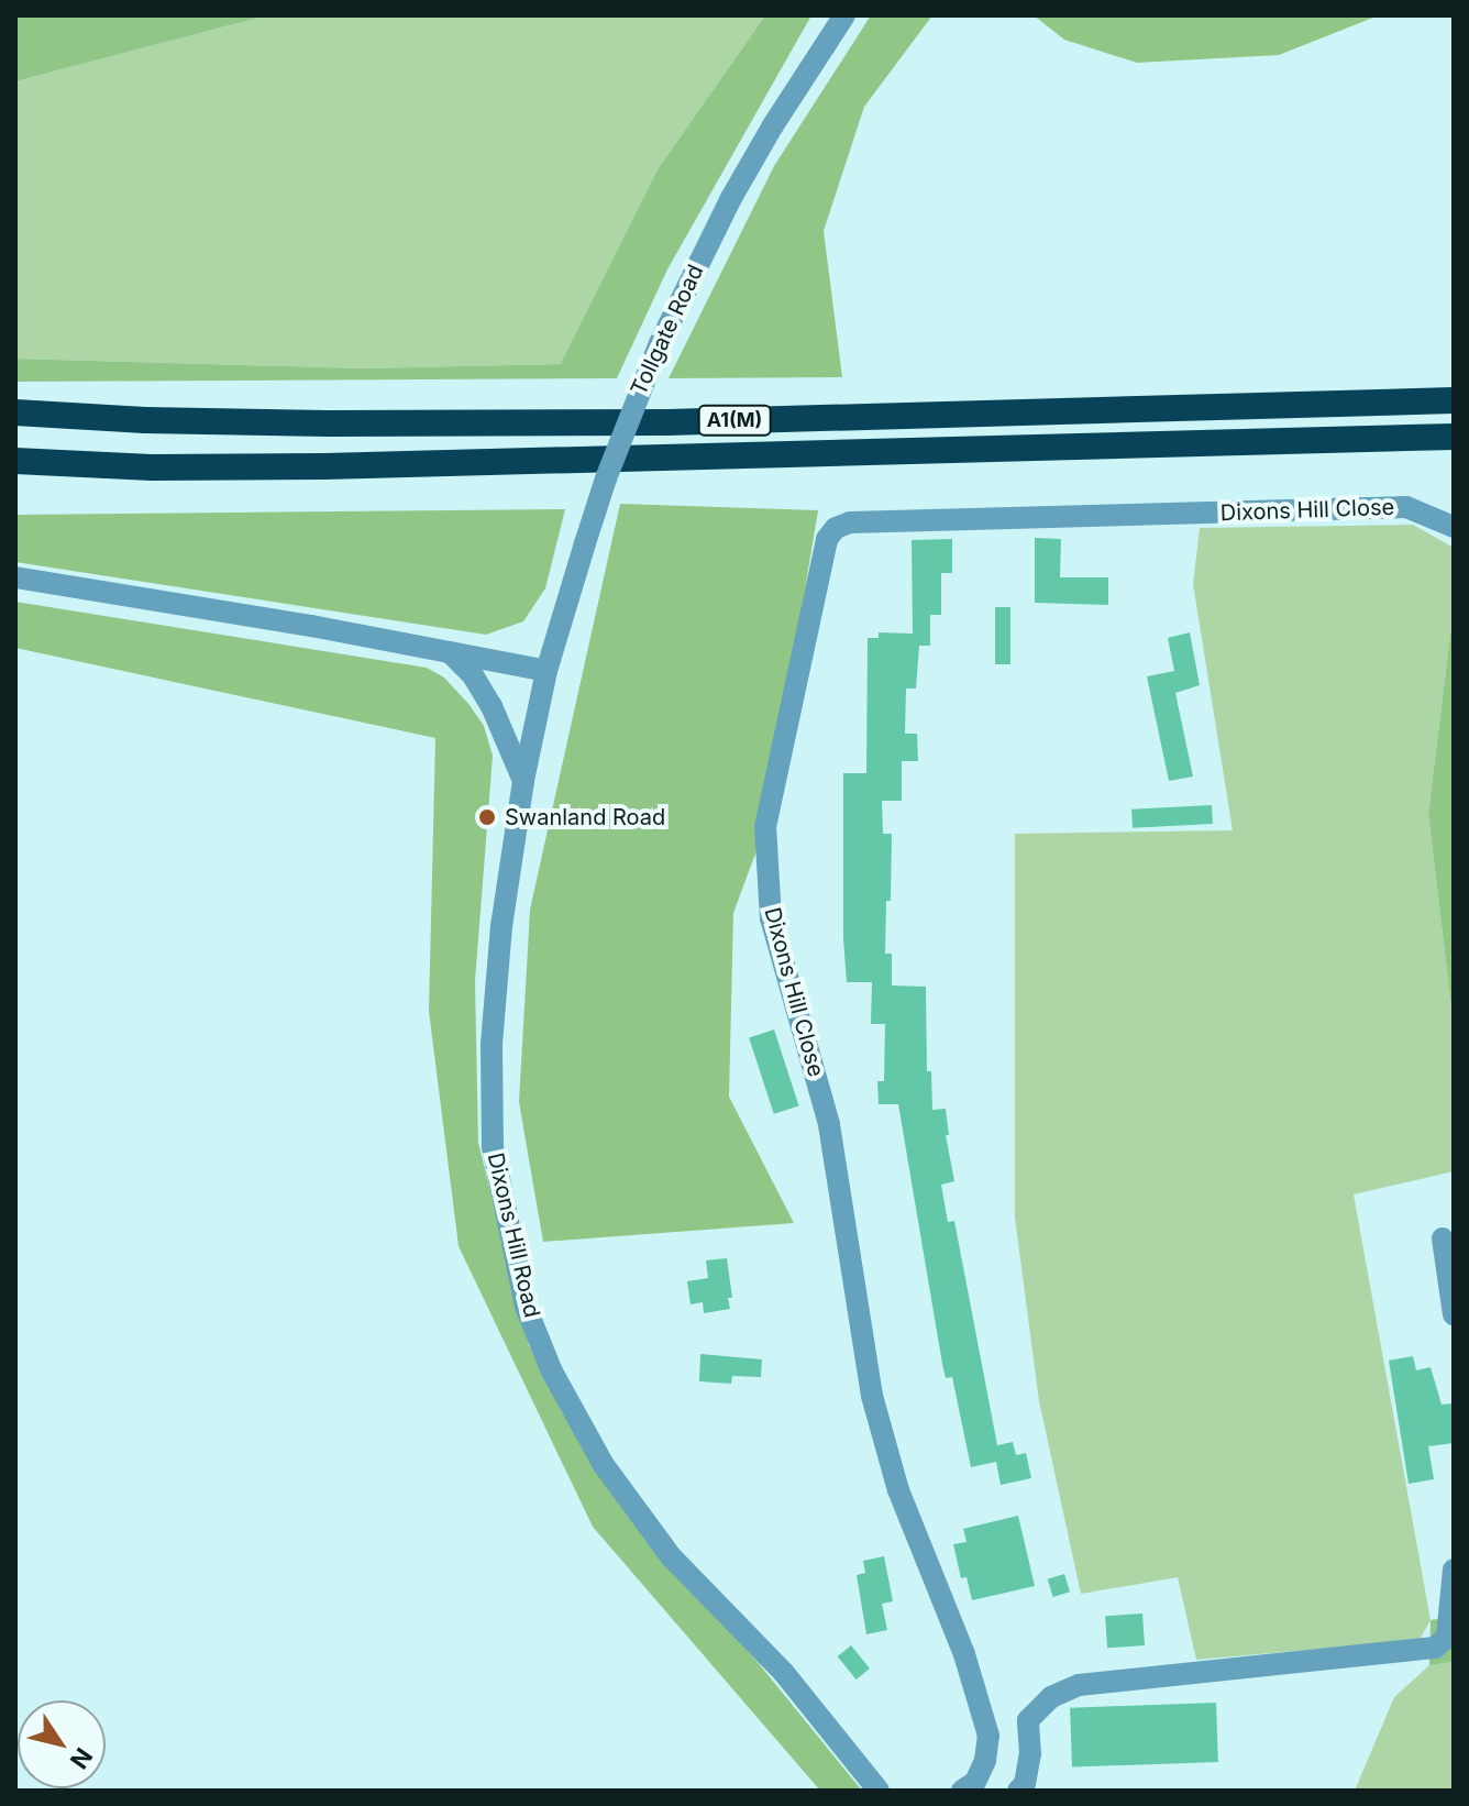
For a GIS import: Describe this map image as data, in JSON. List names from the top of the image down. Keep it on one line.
{"streets":{"highway":["A1(M)"],"street":["Tollgate Road","Dixons Hill Close","Dixons Hill Road"]},"crossings":[["Tollgate Road","Dixons Hill Road"]],"places":["Swanland Road"],"north":"bottom right"}
